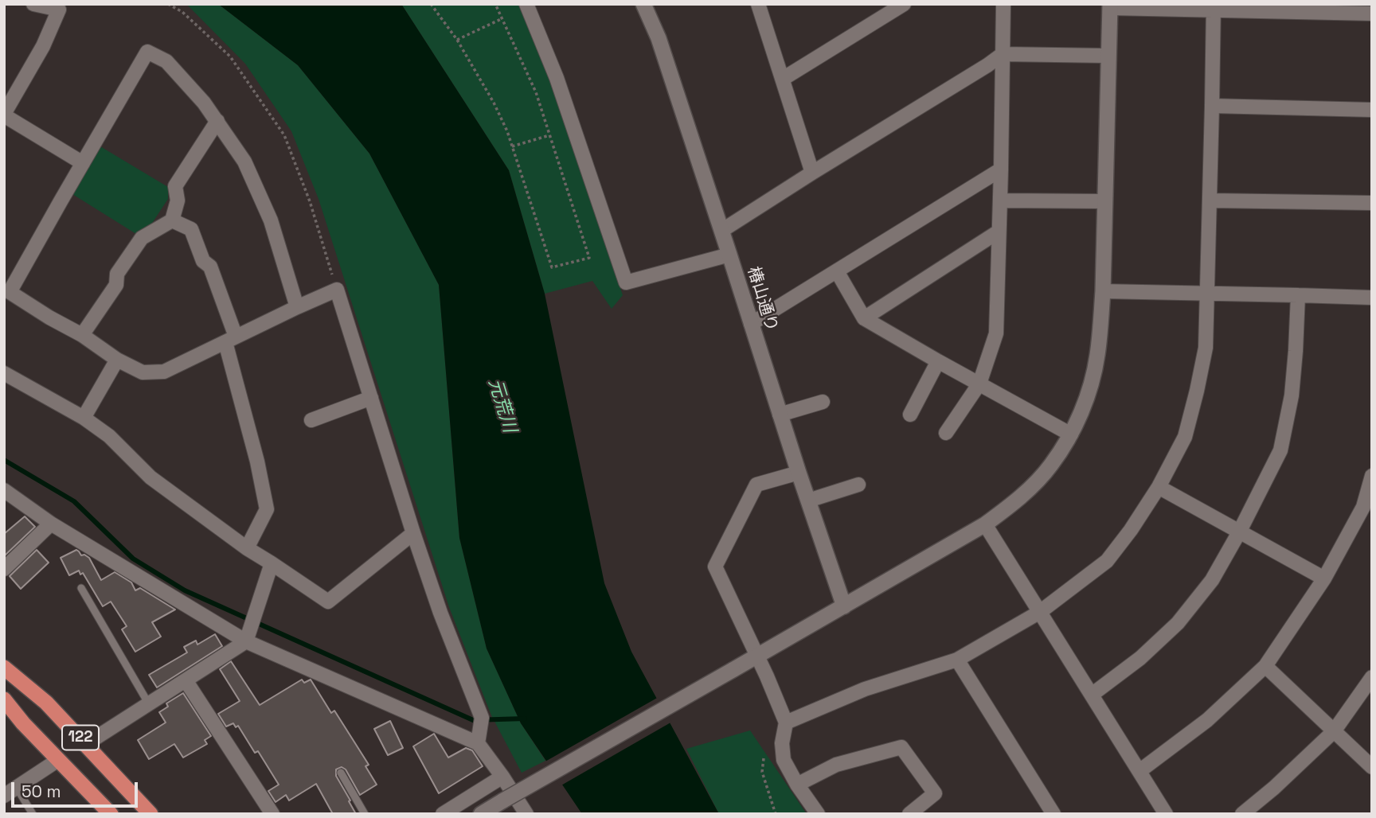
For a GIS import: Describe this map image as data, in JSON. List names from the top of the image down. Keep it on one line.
{"streets":{"highway":["122"],"street":["椿山通り"]},"water":["元荒川"],"scale_bar":"50 m"}
